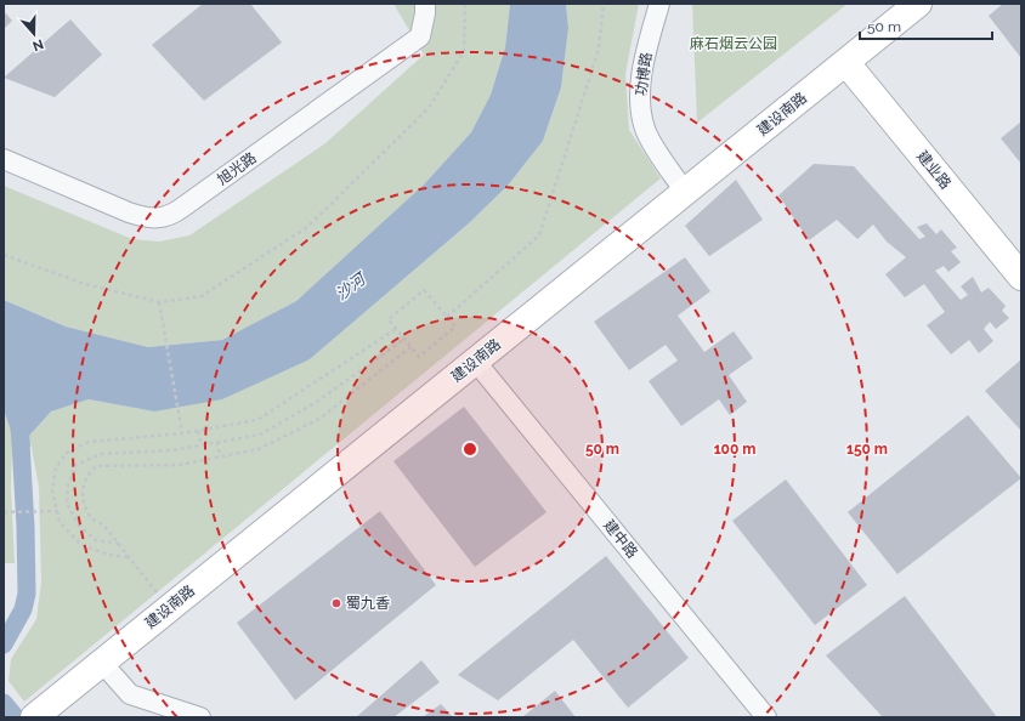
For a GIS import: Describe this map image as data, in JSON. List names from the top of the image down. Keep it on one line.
{"streets":{"street":["功博路","建设南路","旭光路","建业路","建中路"]},"crossings":[["功博路","建设南路"],["建设南路","建业路"],["建设南路","建中路"]],"water":["沙河"],"parks":["麻石烟云公园"],"places":["蜀九香"],"scale_bar":"50 m","north":"bottom","rings":["50 m","100 m","150 m"]}
